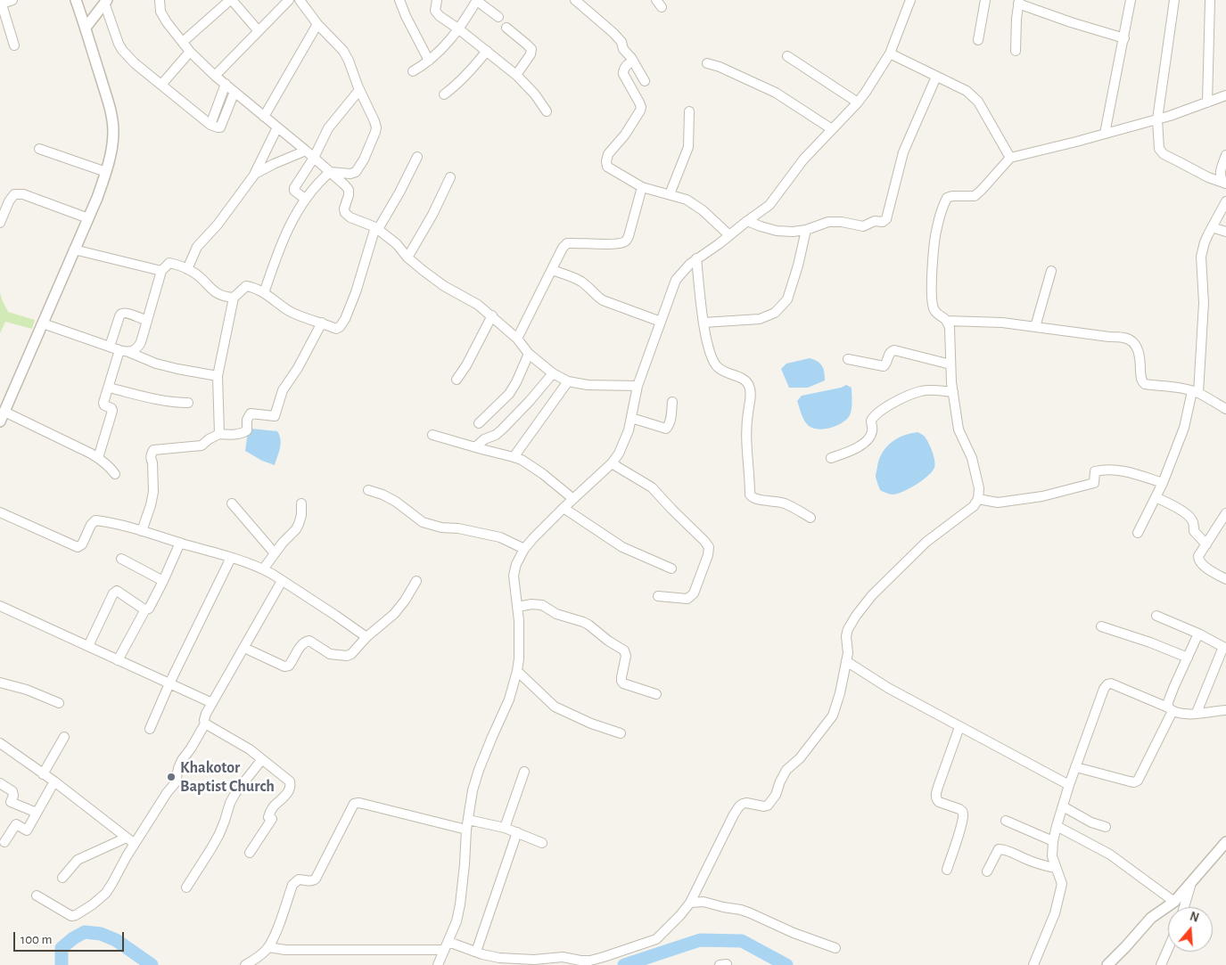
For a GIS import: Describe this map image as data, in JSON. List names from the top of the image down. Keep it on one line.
{"places":["Khakotor Baptist Church"],"scale_bar":"100 m","north":"top"}
